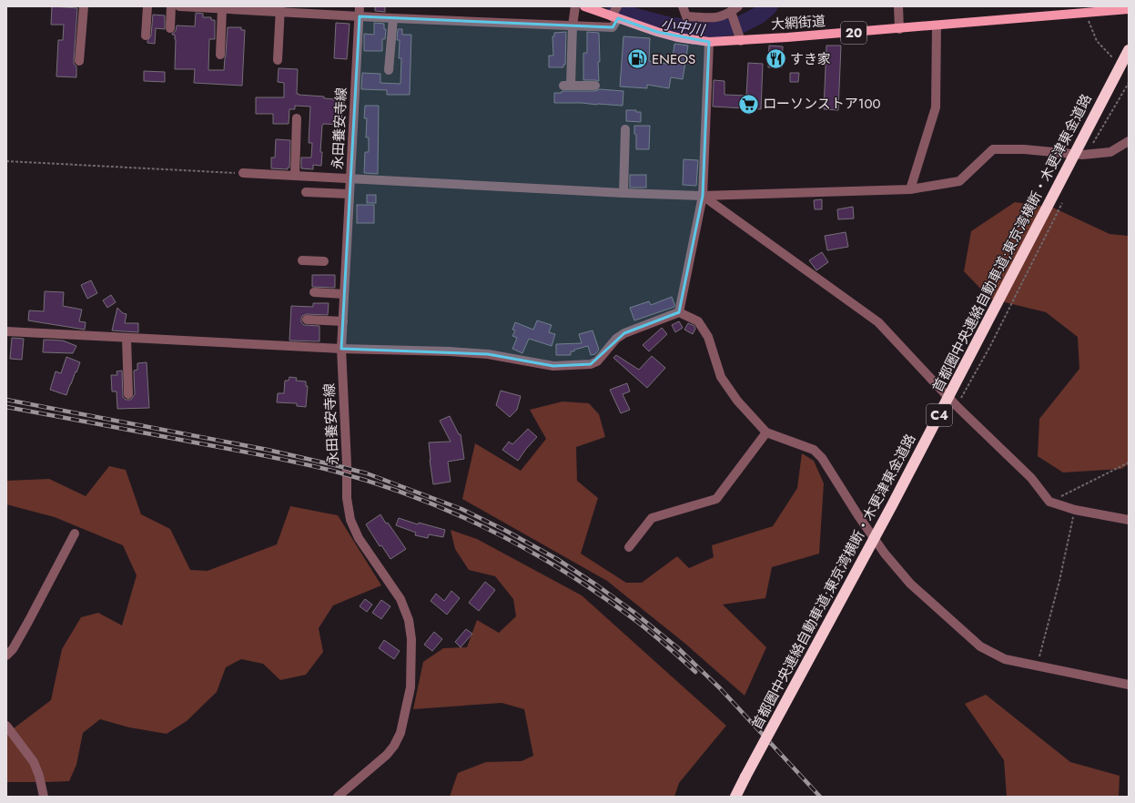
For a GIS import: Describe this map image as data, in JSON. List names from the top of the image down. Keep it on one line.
{"streets":{"highway":["首都圏中央連絡自動車道;東京湾横断・木更津東金道路","C4"],"main road":["大網街道","20"],"street":["永田養安寺線"]},"water":["小中川"],"places":{"fuel station":["ENEOS"],"restaurant":["すき家"],"supermarket":["ローソンストア100"]}}
